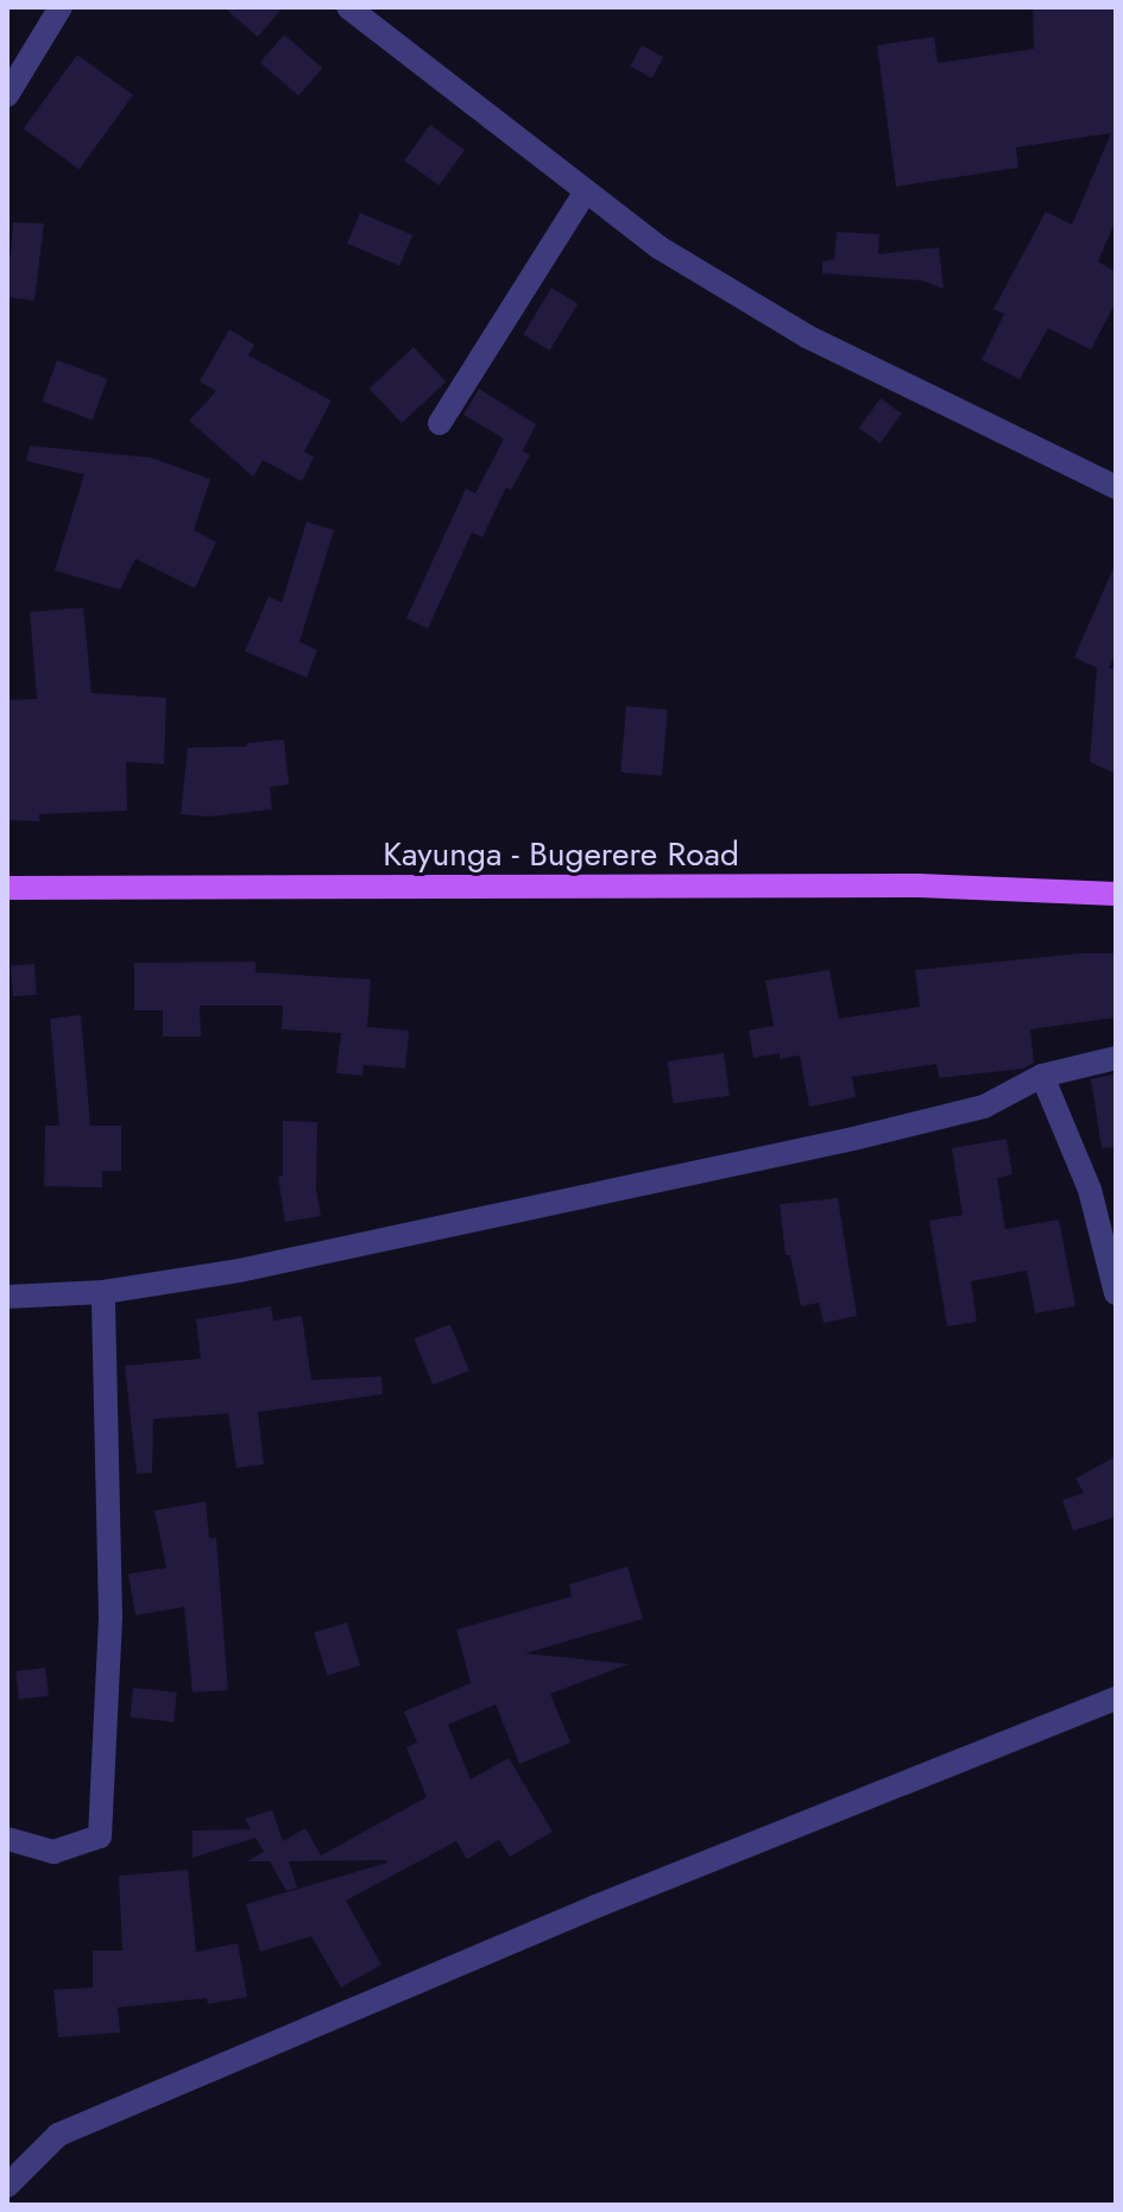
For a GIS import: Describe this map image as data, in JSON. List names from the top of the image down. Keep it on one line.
{"streets":{"main road":["Kayunga - Bugerere Road"]}}
